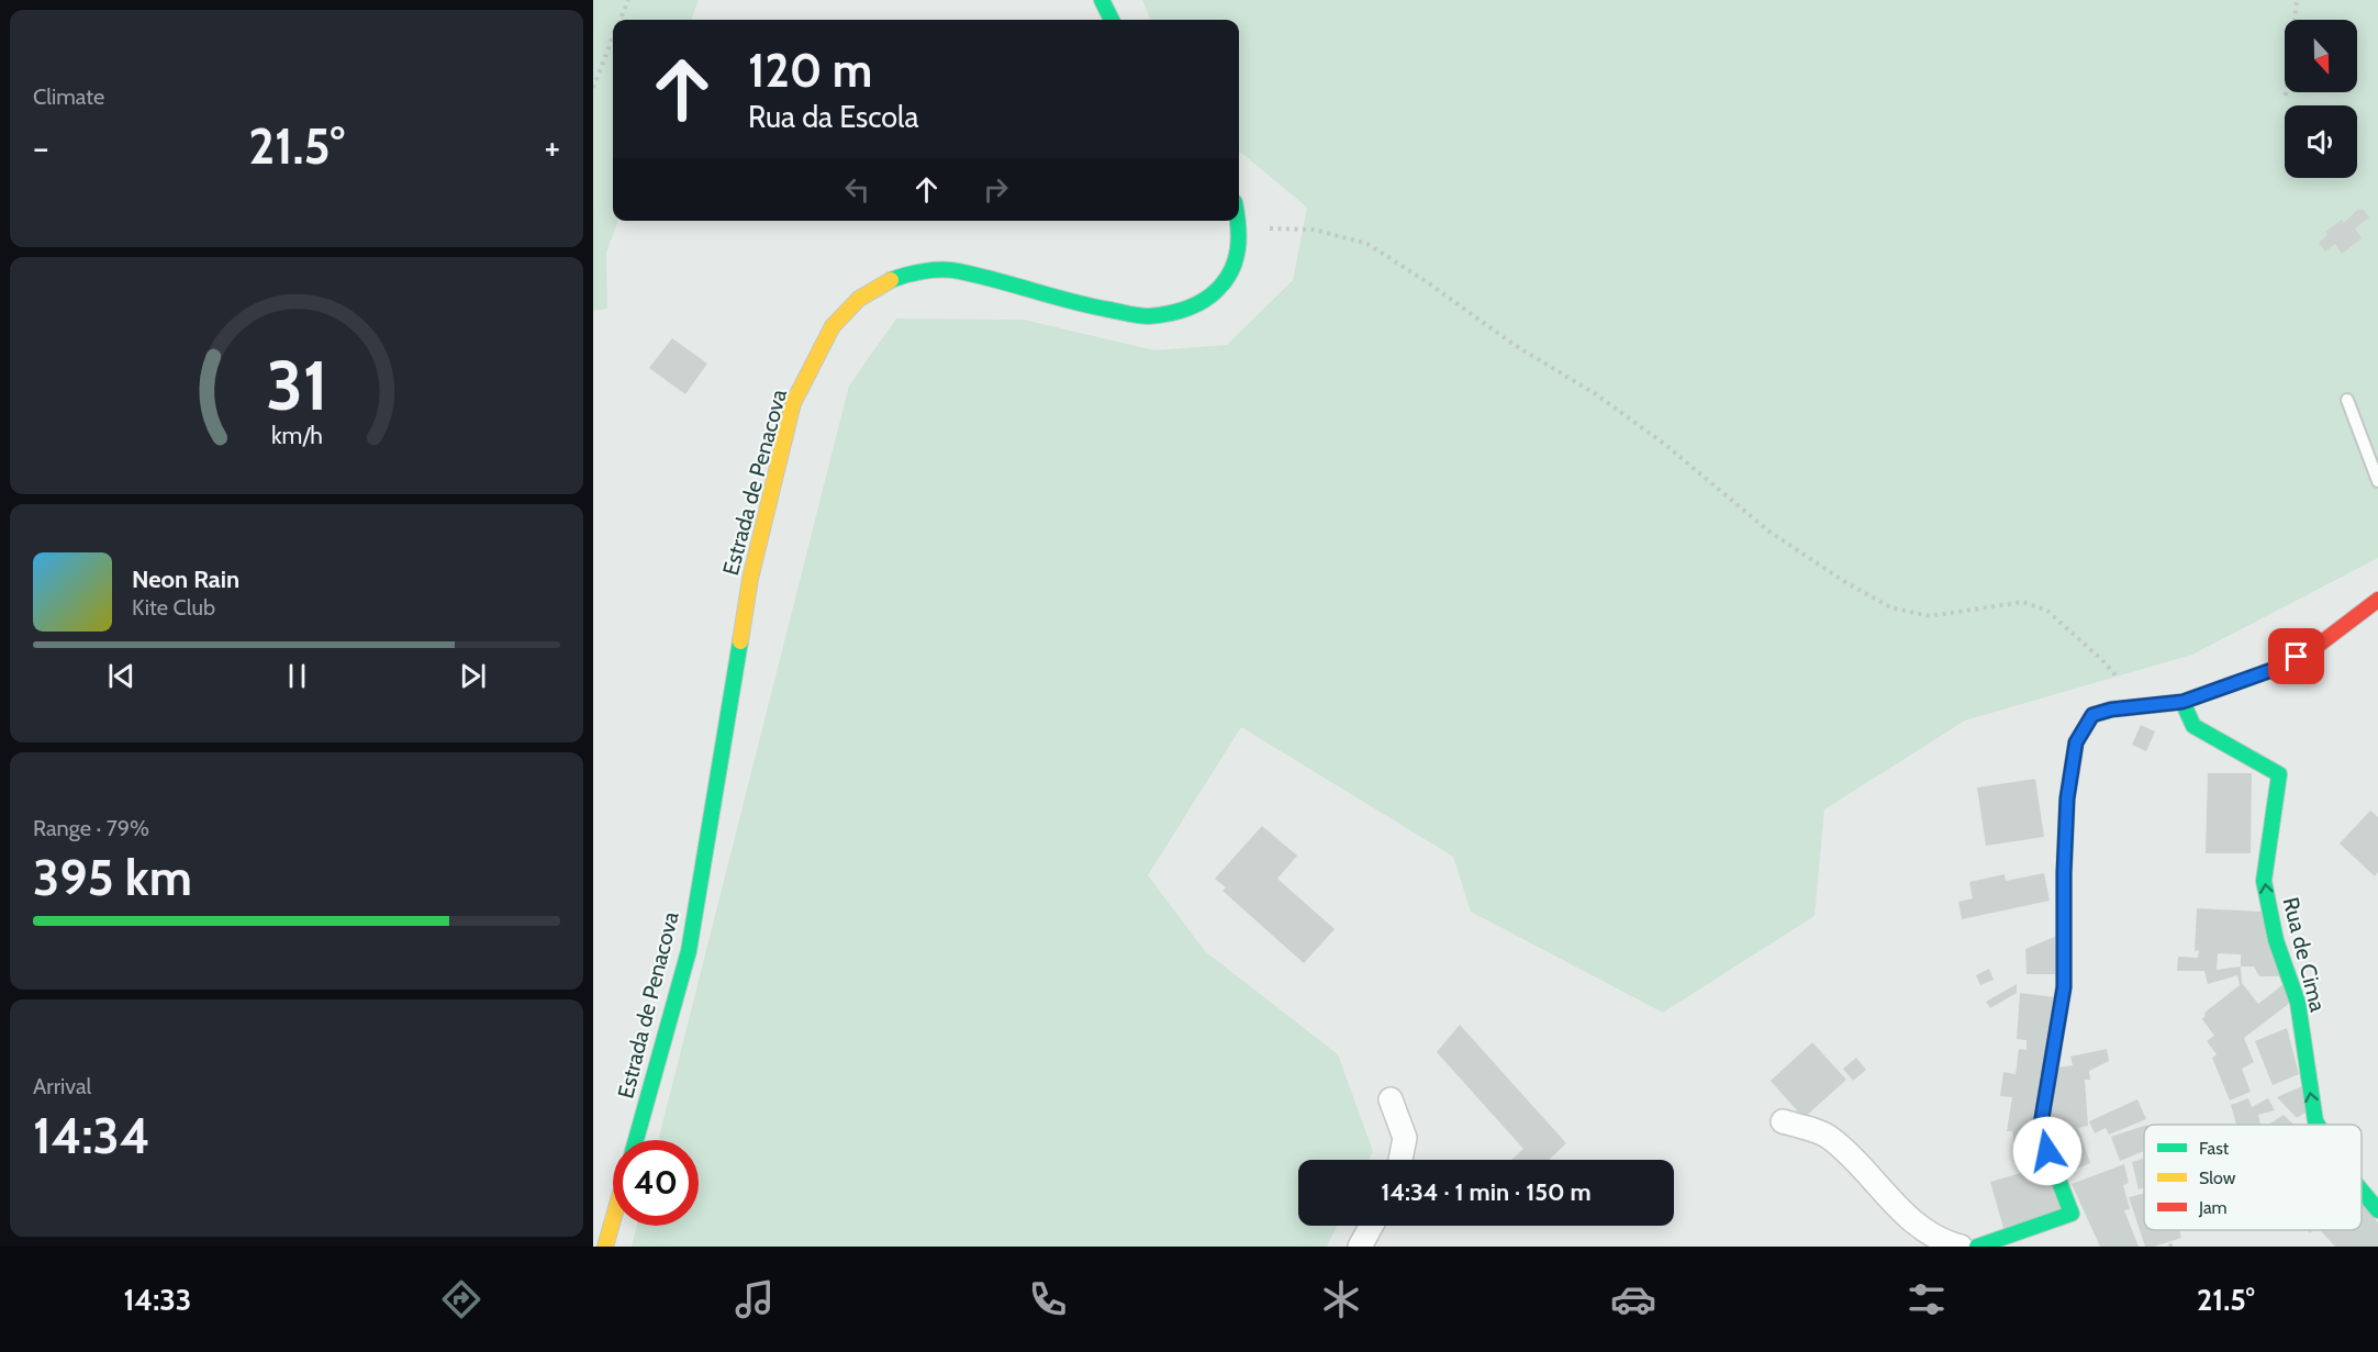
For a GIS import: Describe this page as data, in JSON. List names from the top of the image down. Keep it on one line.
{"streets":{"street":["Estrada de Penacova","Rua de Cima"]},"one_way":["Rua de Cima"],"legend":["Fast","Slow","Jam"],"north":"bottom","page":{"tile":["Climate",["Range · 79%","395 km"],["Arrival","14:34"]],"turn":["120 m","Rua da Escola"],"heat":["−","21.5°","+"],"song":["Neon Rain","Kite Club"],"limit":"40","trip":"14:34 · 1 min · 150 m","tabs":["14:33","21.5°"],"gauge":["31","km/h"]}}
